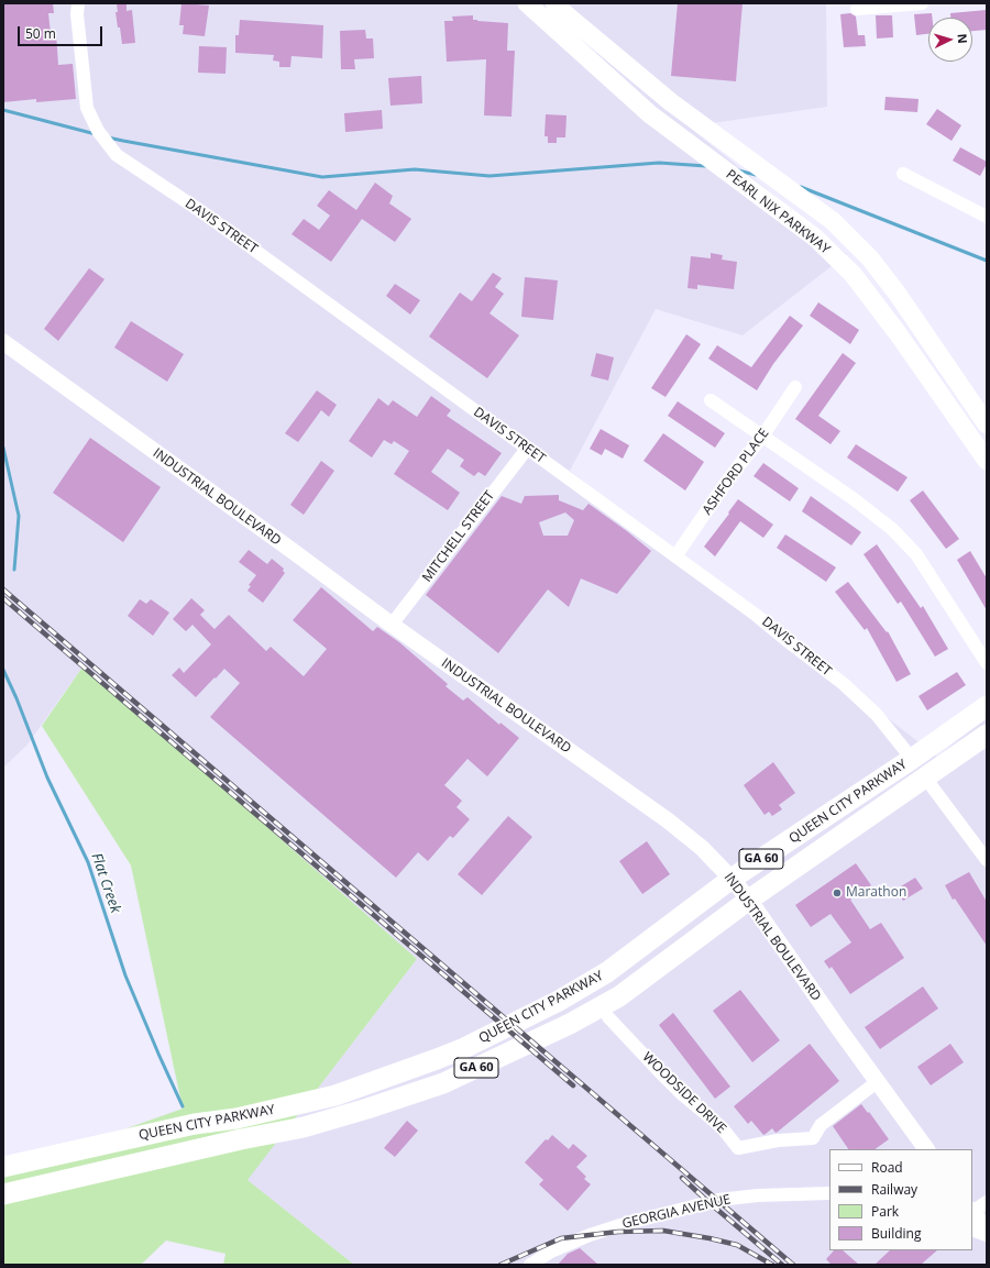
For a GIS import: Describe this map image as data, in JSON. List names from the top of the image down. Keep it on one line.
{"streets":{"main road":["PEARL NIX PARKWAY","DAVIS STREET","QUEEN CITY PARKWAY","GA 60"],"street":["ASHFORD PLACE","INDUSTRIAL BOULEVARD","MITCHELL STREET","WOODSIDE DRIVE","GEORGIA AVENUE"]},"crossings":[["DAVIS STREET","ASHFORD PLACE"],["DAVIS STREET","MITCHELL STREET"],["DAVIS STREET","QUEEN CITY PARKWAY"],["INDUSTRIAL BOULEVARD","MITCHELL STREET"],["INDUSTRIAL BOULEVARD","QUEEN CITY PARKWAY"],["INDUSTRIAL BOULEVARD","WOODSIDE DRIVE"]],"water":["Flat Creek"],"places":["Marathon"],"legend":["Road","Railway","Park","Building"],"scale_bar":"50 m","north":"right"}
